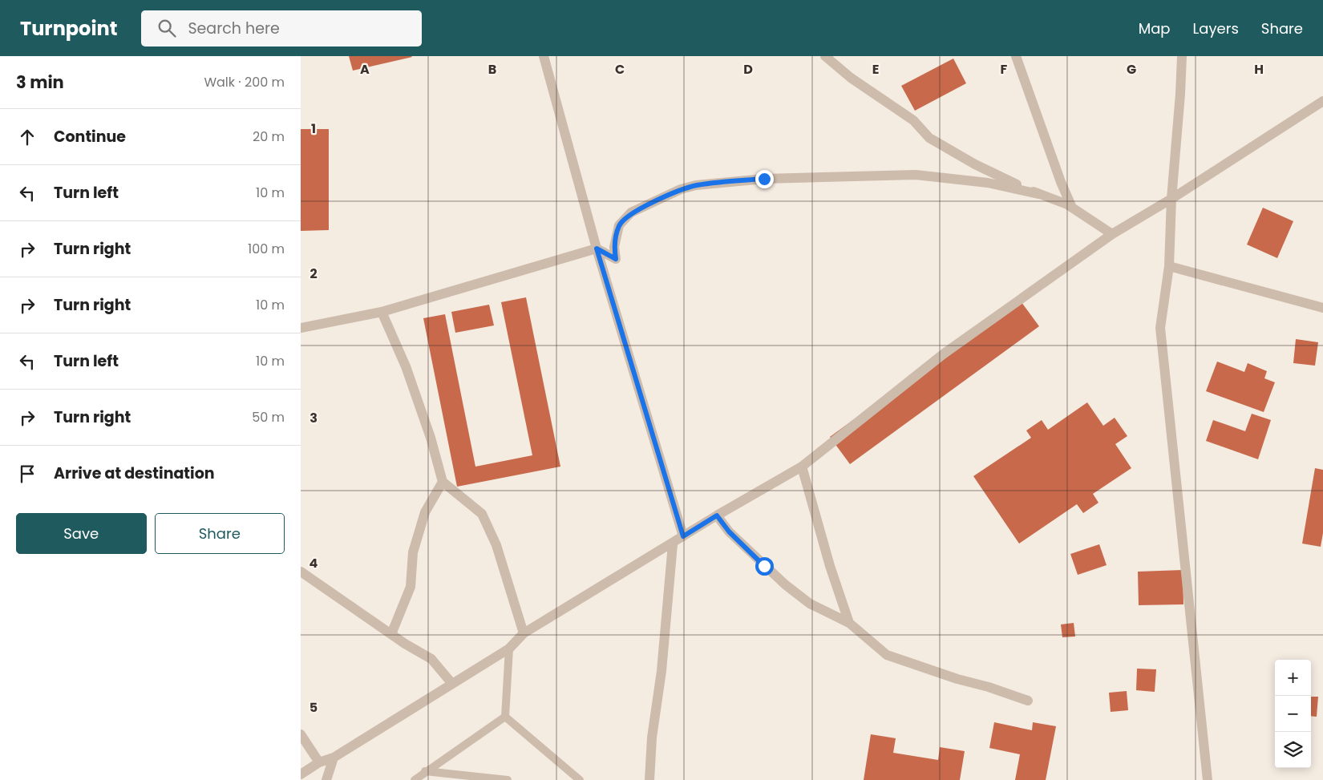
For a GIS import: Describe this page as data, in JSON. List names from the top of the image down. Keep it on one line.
{"page":{"header":"Turnpoint","search":"Search here","nav":["Map","Layers","Share"],"heading":["3 min","Walk · 200 m"],"list":[["Continue","20 m"],["Turn left","10 m"],["Turn right","100 m"],["Turn right","10 m"],["Turn left","10 m"],["Turn right","50 m"],"Arrive at destination"],"buttons":["Save","Share"],"map_buttons":["+","−"]},"grid":{"columns":["A","B","C","D","E","F","G","H"],"rows":["1","2","3","4","5"]}}
